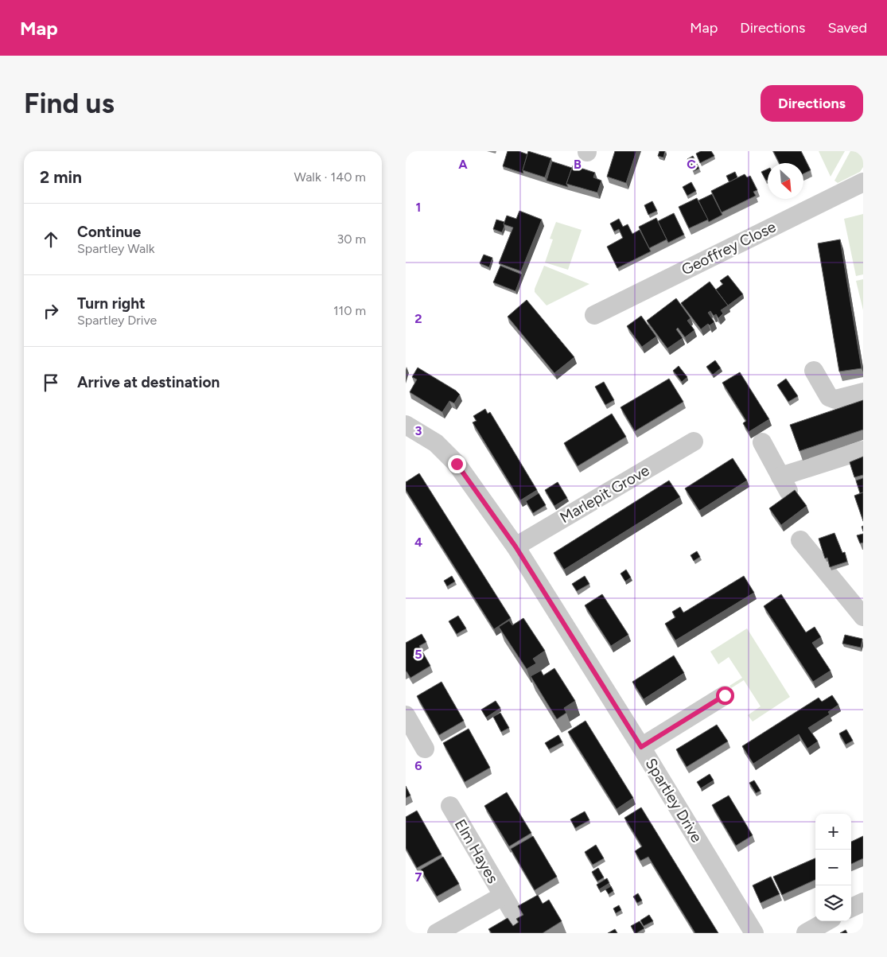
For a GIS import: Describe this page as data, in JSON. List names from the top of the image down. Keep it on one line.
{"streets":{"street":["Geoffrey Close","Marlepit Grove","Spartley Drive","Elm Hayes"]},"crossings":[["Marlepit Grove","Spartley Drive"]],"north":"bottom right","page":{"header":"Map","nav":["Map","Directions","Saved"],"buttons":"Directions","title":"Find us","heading":["2 min","Walk · 140 m"],"list":[["Continue","Spartley Walk","30 m"],["Turn right","Spartley Drive","110 m"],"Arrive at destination"],"map_buttons":["+","−"]},"grid":{"columns":["A","B","C"],"rows":["1","2","3","4","5","6","7"]}}
